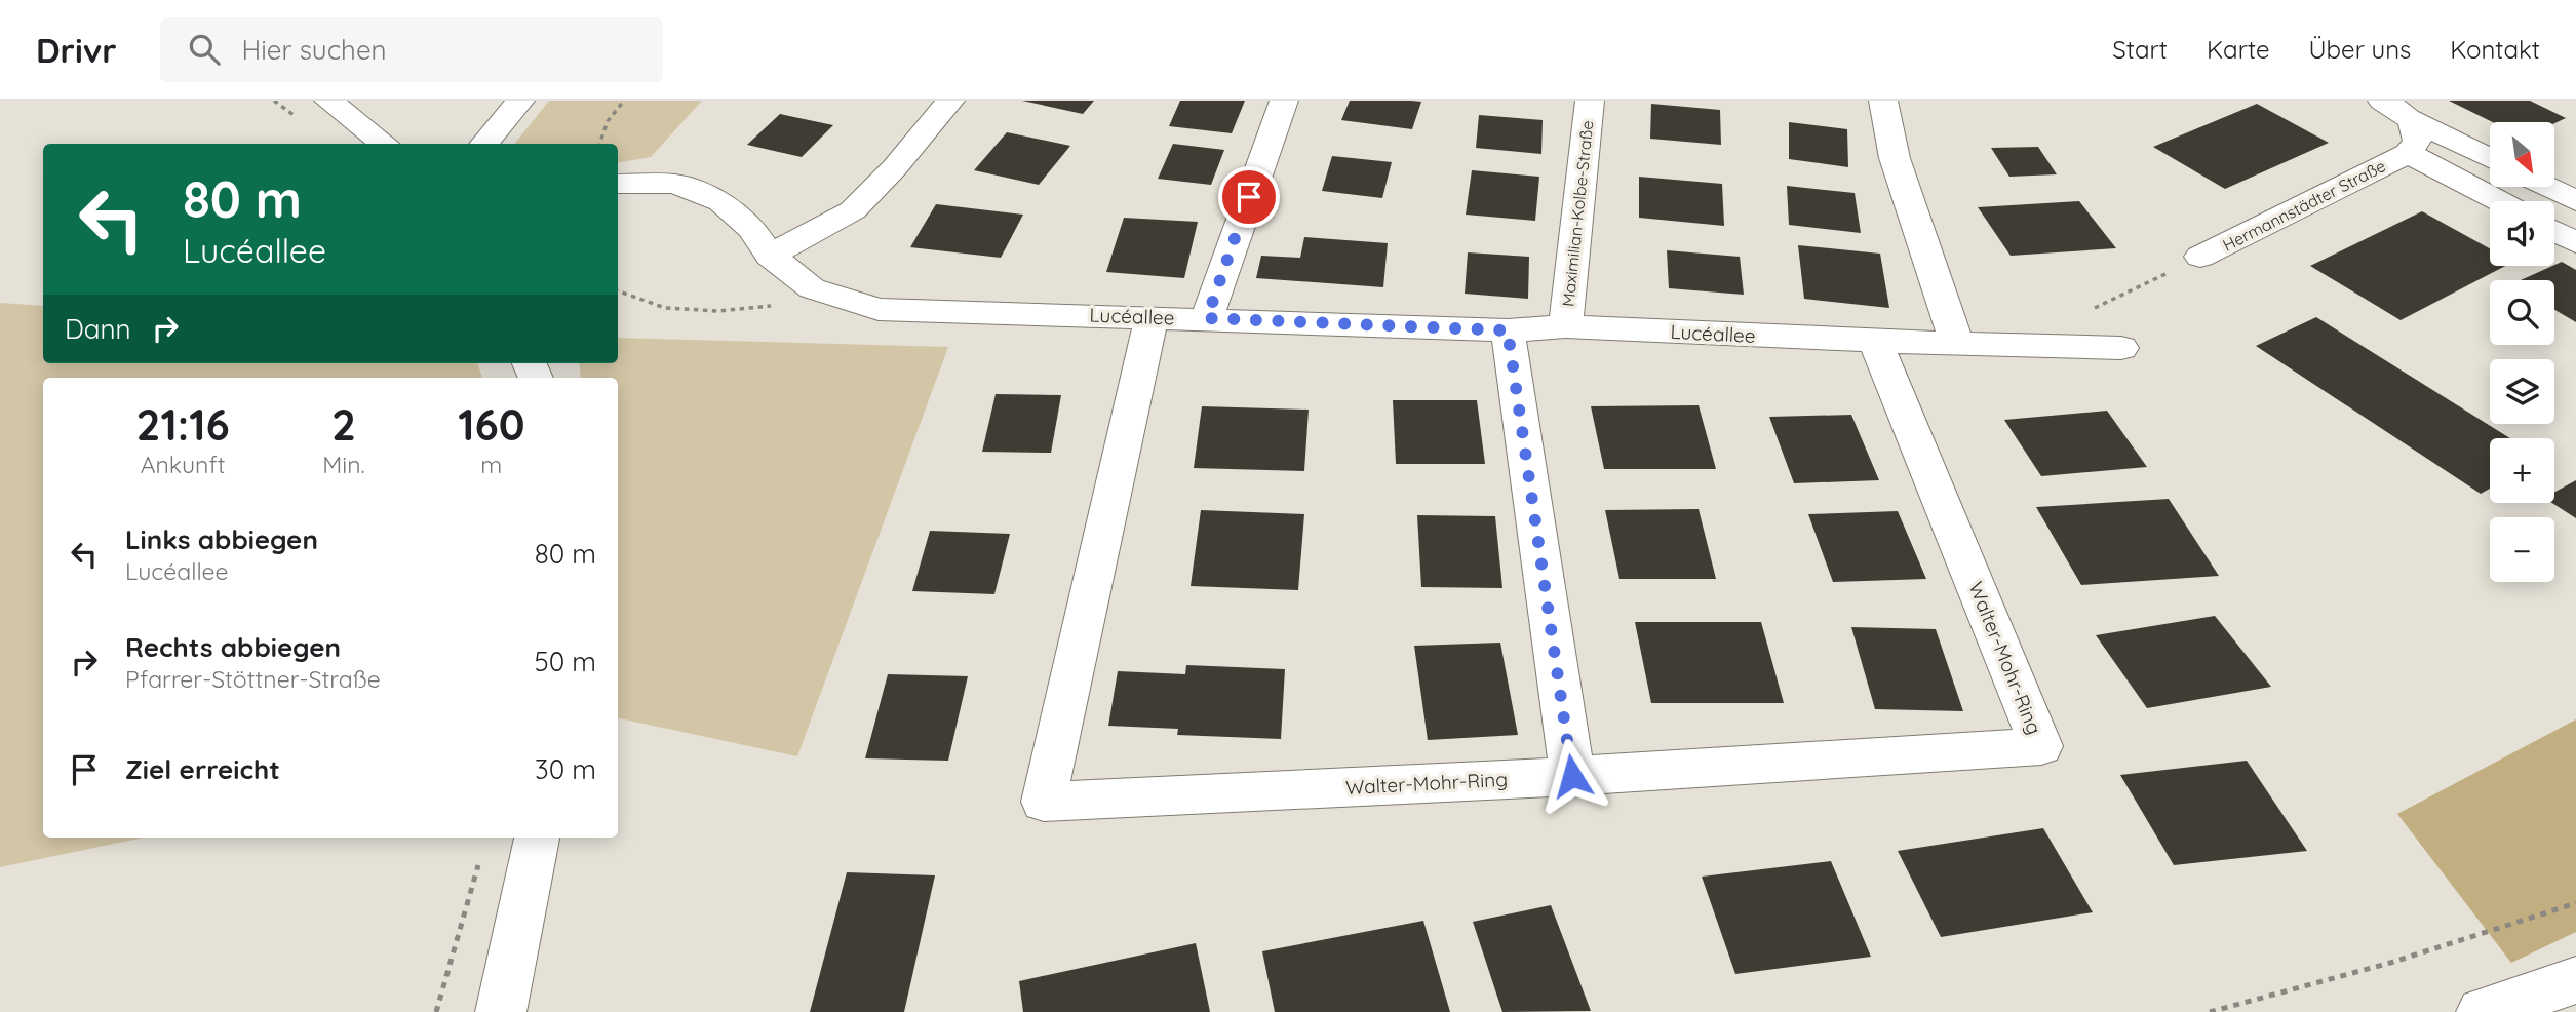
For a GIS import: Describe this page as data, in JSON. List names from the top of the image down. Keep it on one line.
{"streets":{"street":["Hermannstädter Straße","Maximilian-Kolbe-Straße","Lucéallee","Walter-Mohr-Ring"]},"crossings":[["Maximilian-Kolbe-Straße","Lucéallee"],["Lucéallee","Walter-Mohr-Ring"]],"north":"bottom right","page":{"header":"Drivr","search":"Hier suchen","nav":["Start","Karte","Über uns","Kontakt"],"map_buttons":["+","−"],"turn":["80 m","Lucéallee"],"then":"Dann","eta":["21:16","Ankunft","2","Min.","160","m"],"list":[{"name":"Links abbiegen","note":"Lucéallee","value":"80 m"},{"name":"Rechts abbiegen","note":"Pfarrer-Stöttner-Straße","value":"50 m"},{"name":"Ziel erreicht","value":"30 m"}]}}
